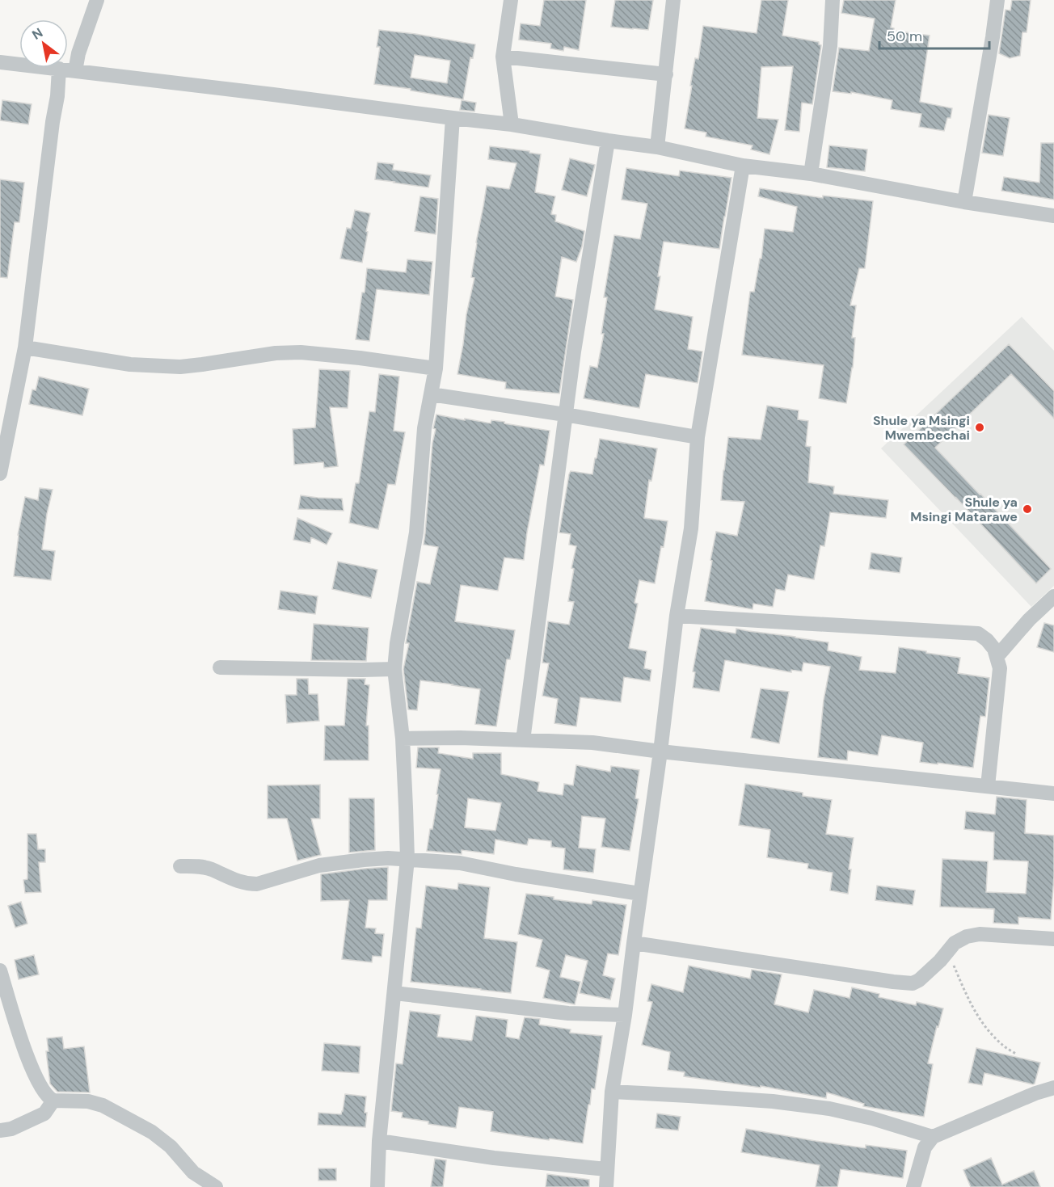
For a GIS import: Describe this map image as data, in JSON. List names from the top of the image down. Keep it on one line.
{"places":["Shule ya Msingi Mwembechai","Shule ya Msingi Matarawe"],"scale_bar":"50 m","north":"top left"}
